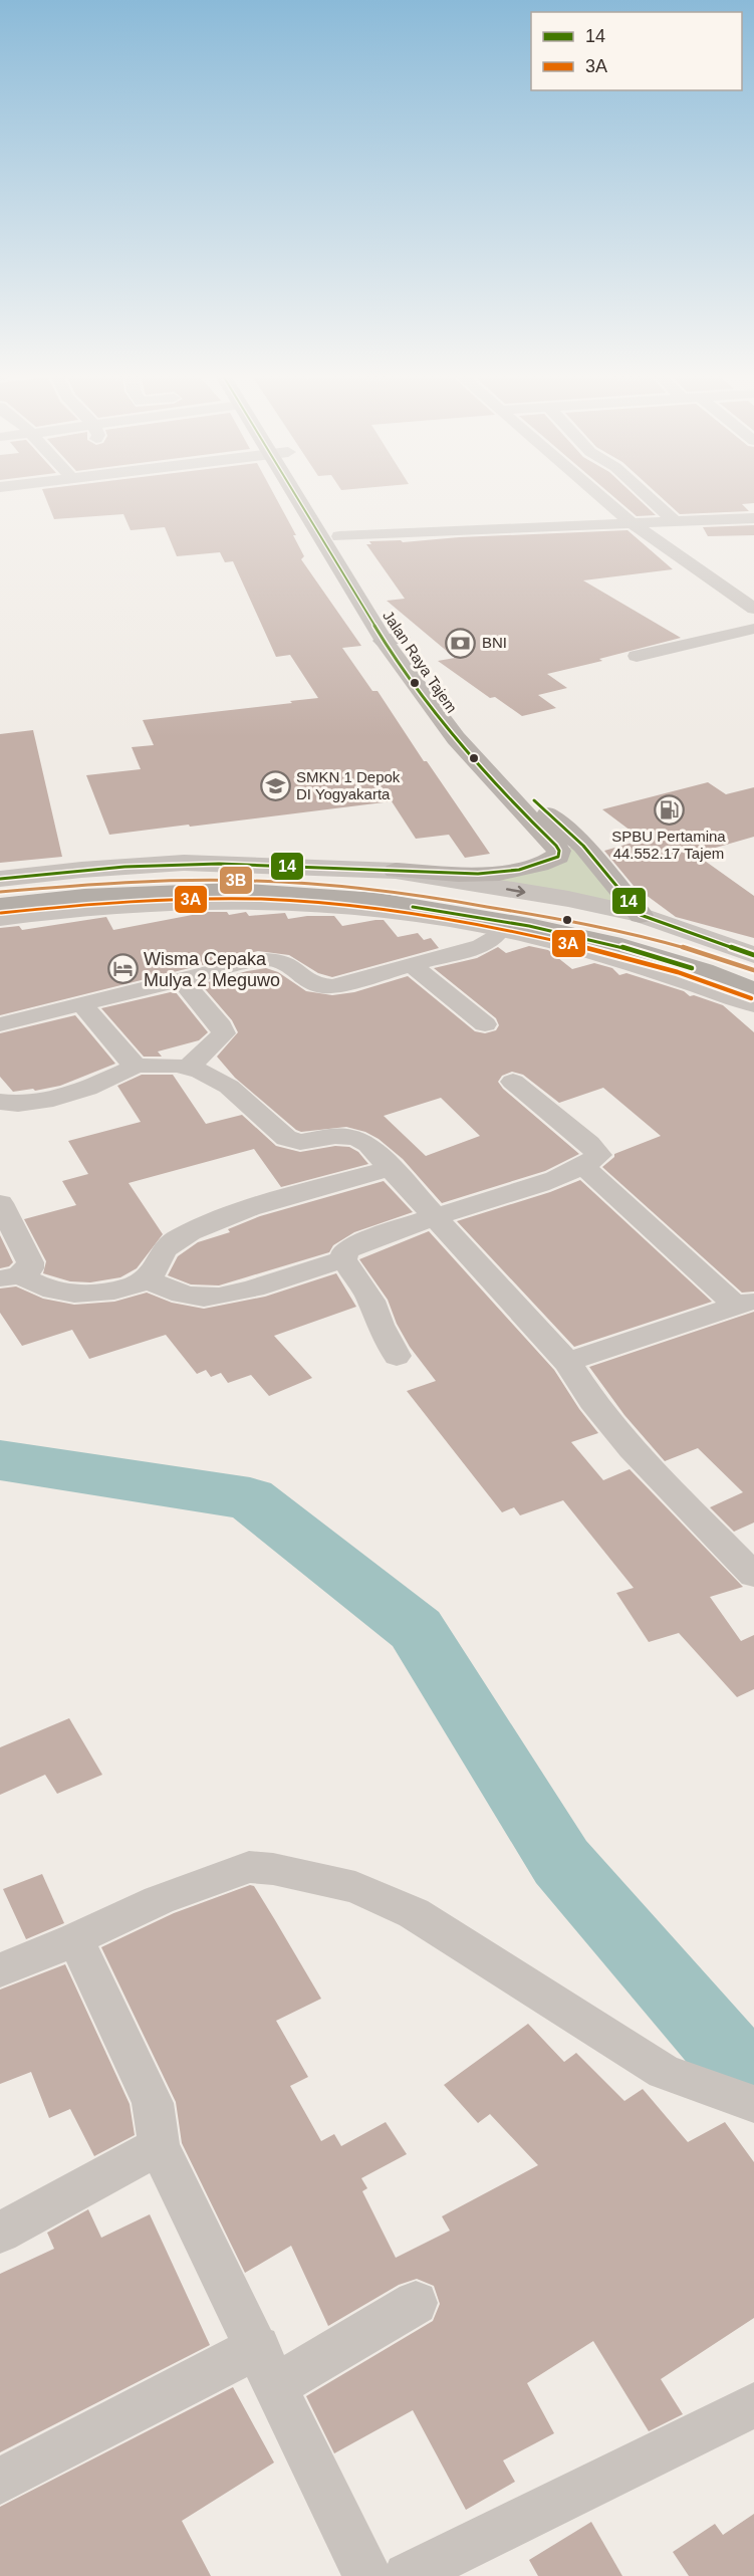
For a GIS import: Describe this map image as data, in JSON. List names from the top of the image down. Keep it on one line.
{"streets":{"main road":["Jalan Raya Tajem"]},"places":{"bank":["BNI"],"school or university":["SMKN 1 Depok DI Yogyakarta"],"fuel station":["SPBU Pertamina 44.552.17 Tajem"],"hotel":["Wisma Cepaka Mulya 2 Meguwo"]},"lines":["transit line 14","transit line 3B","transit line 3A"],"legend":["14","3A"]}
